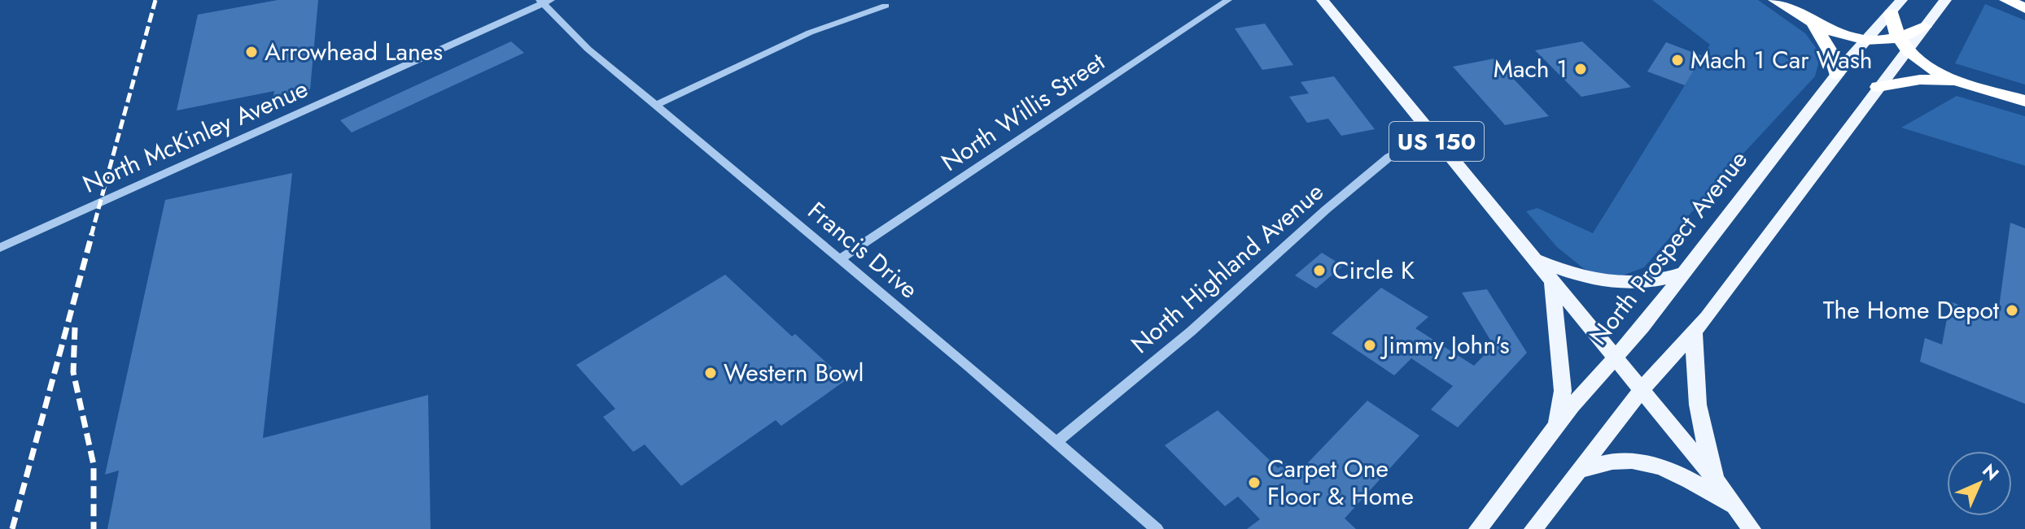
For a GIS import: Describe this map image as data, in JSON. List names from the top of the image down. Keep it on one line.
{"streets":{"main road":["US 150","North Prospect Avenue"],"street":["North Willis Street","North McKinley Avenue","Francis Drive","North Highland Avenue"]},"crossings":[["North Willis Street","Francis Drive"],["North McKinley Avenue","Francis Drive"],["US 150","North Prospect Avenue"],["US 150","North Highland Avenue"],["Francis Drive","North Highland Avenue"]],"places":["Arrowhead Lanes","Mach 1 Car Wash","Mach 1","Circle K","The Home Depot","Jimmy John's","Western Bowl","Carpet One Floor & Home"],"north":"top right"}
